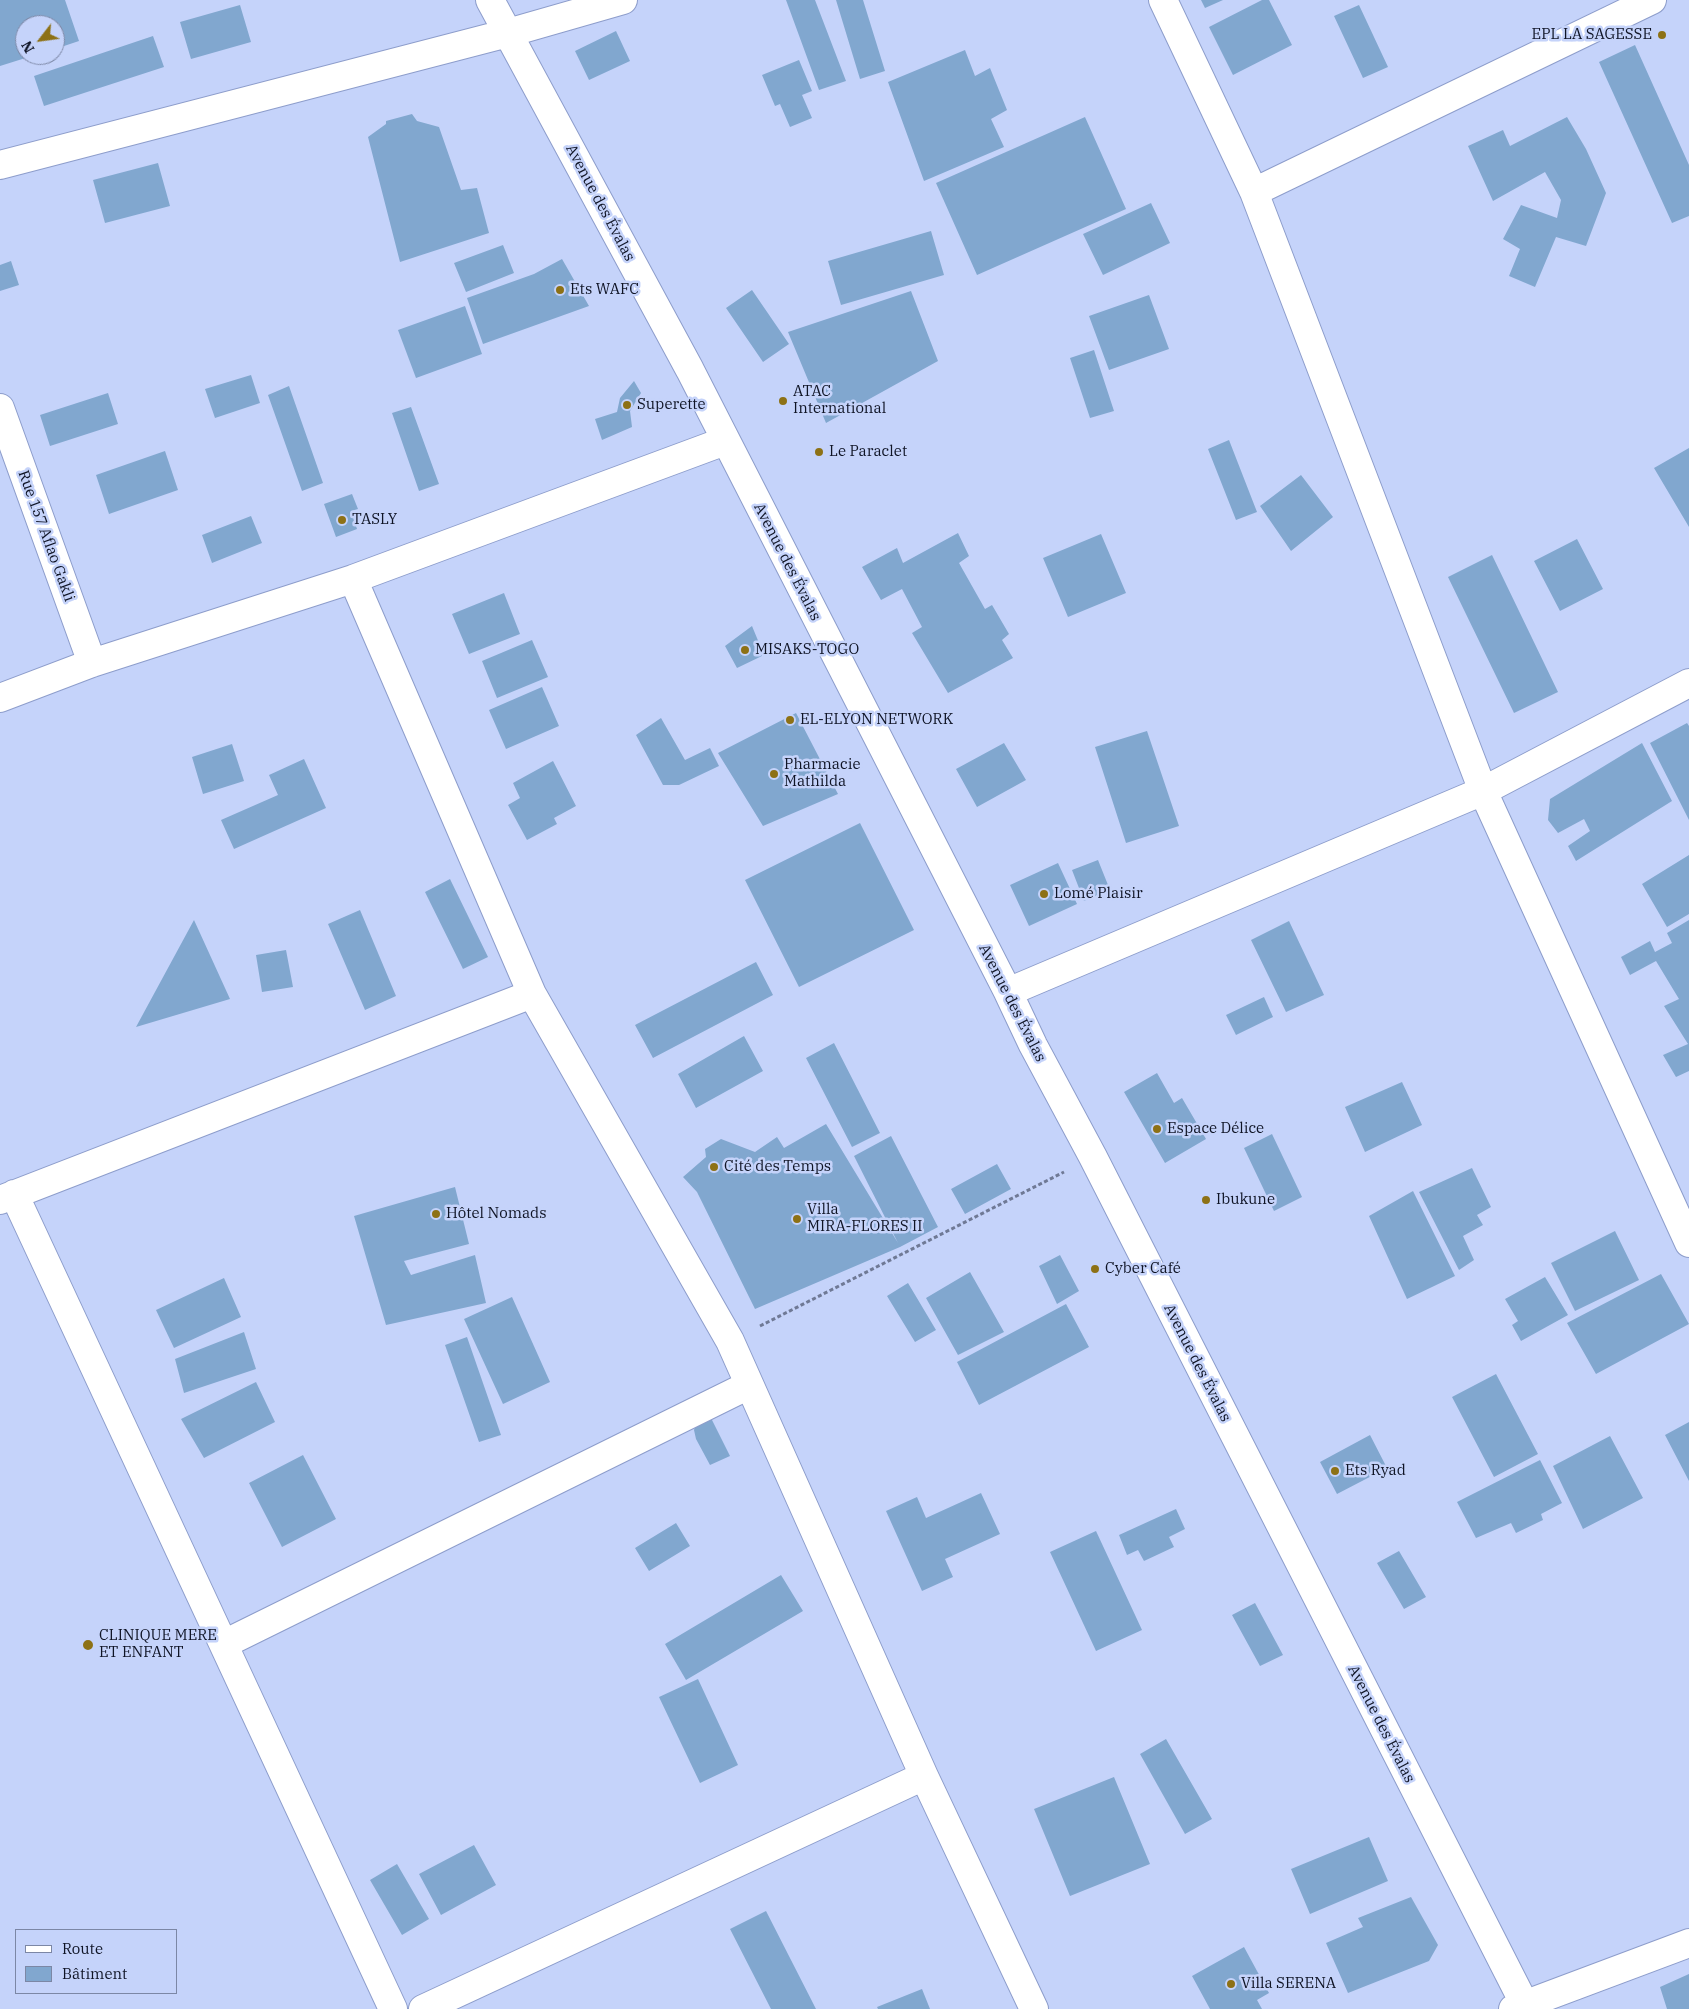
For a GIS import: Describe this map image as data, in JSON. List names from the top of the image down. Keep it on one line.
{"streets":{"street":["Avenue des Évalas","Rue 157 Aflao Gakli"]},"places":["EPL LA SAGESSE","Ets WAFC","ATAC International","Superette","Le Paraclet","TASLY","MISAKS-TOGO","EL-ELYON NETWORK","Pharmacie Mathilda","Lomé Plaisir","Espace Délice","Cité des Temps","Ibukune","Hôtel Nomads","Villa MIRA-FLORES II","Cyber Café","Ets Ryad","CLINIQUE MERE ET ENFANT","Villa SERENA"],"legend":["Route","Bâtiment"],"north":"bottom left"}
